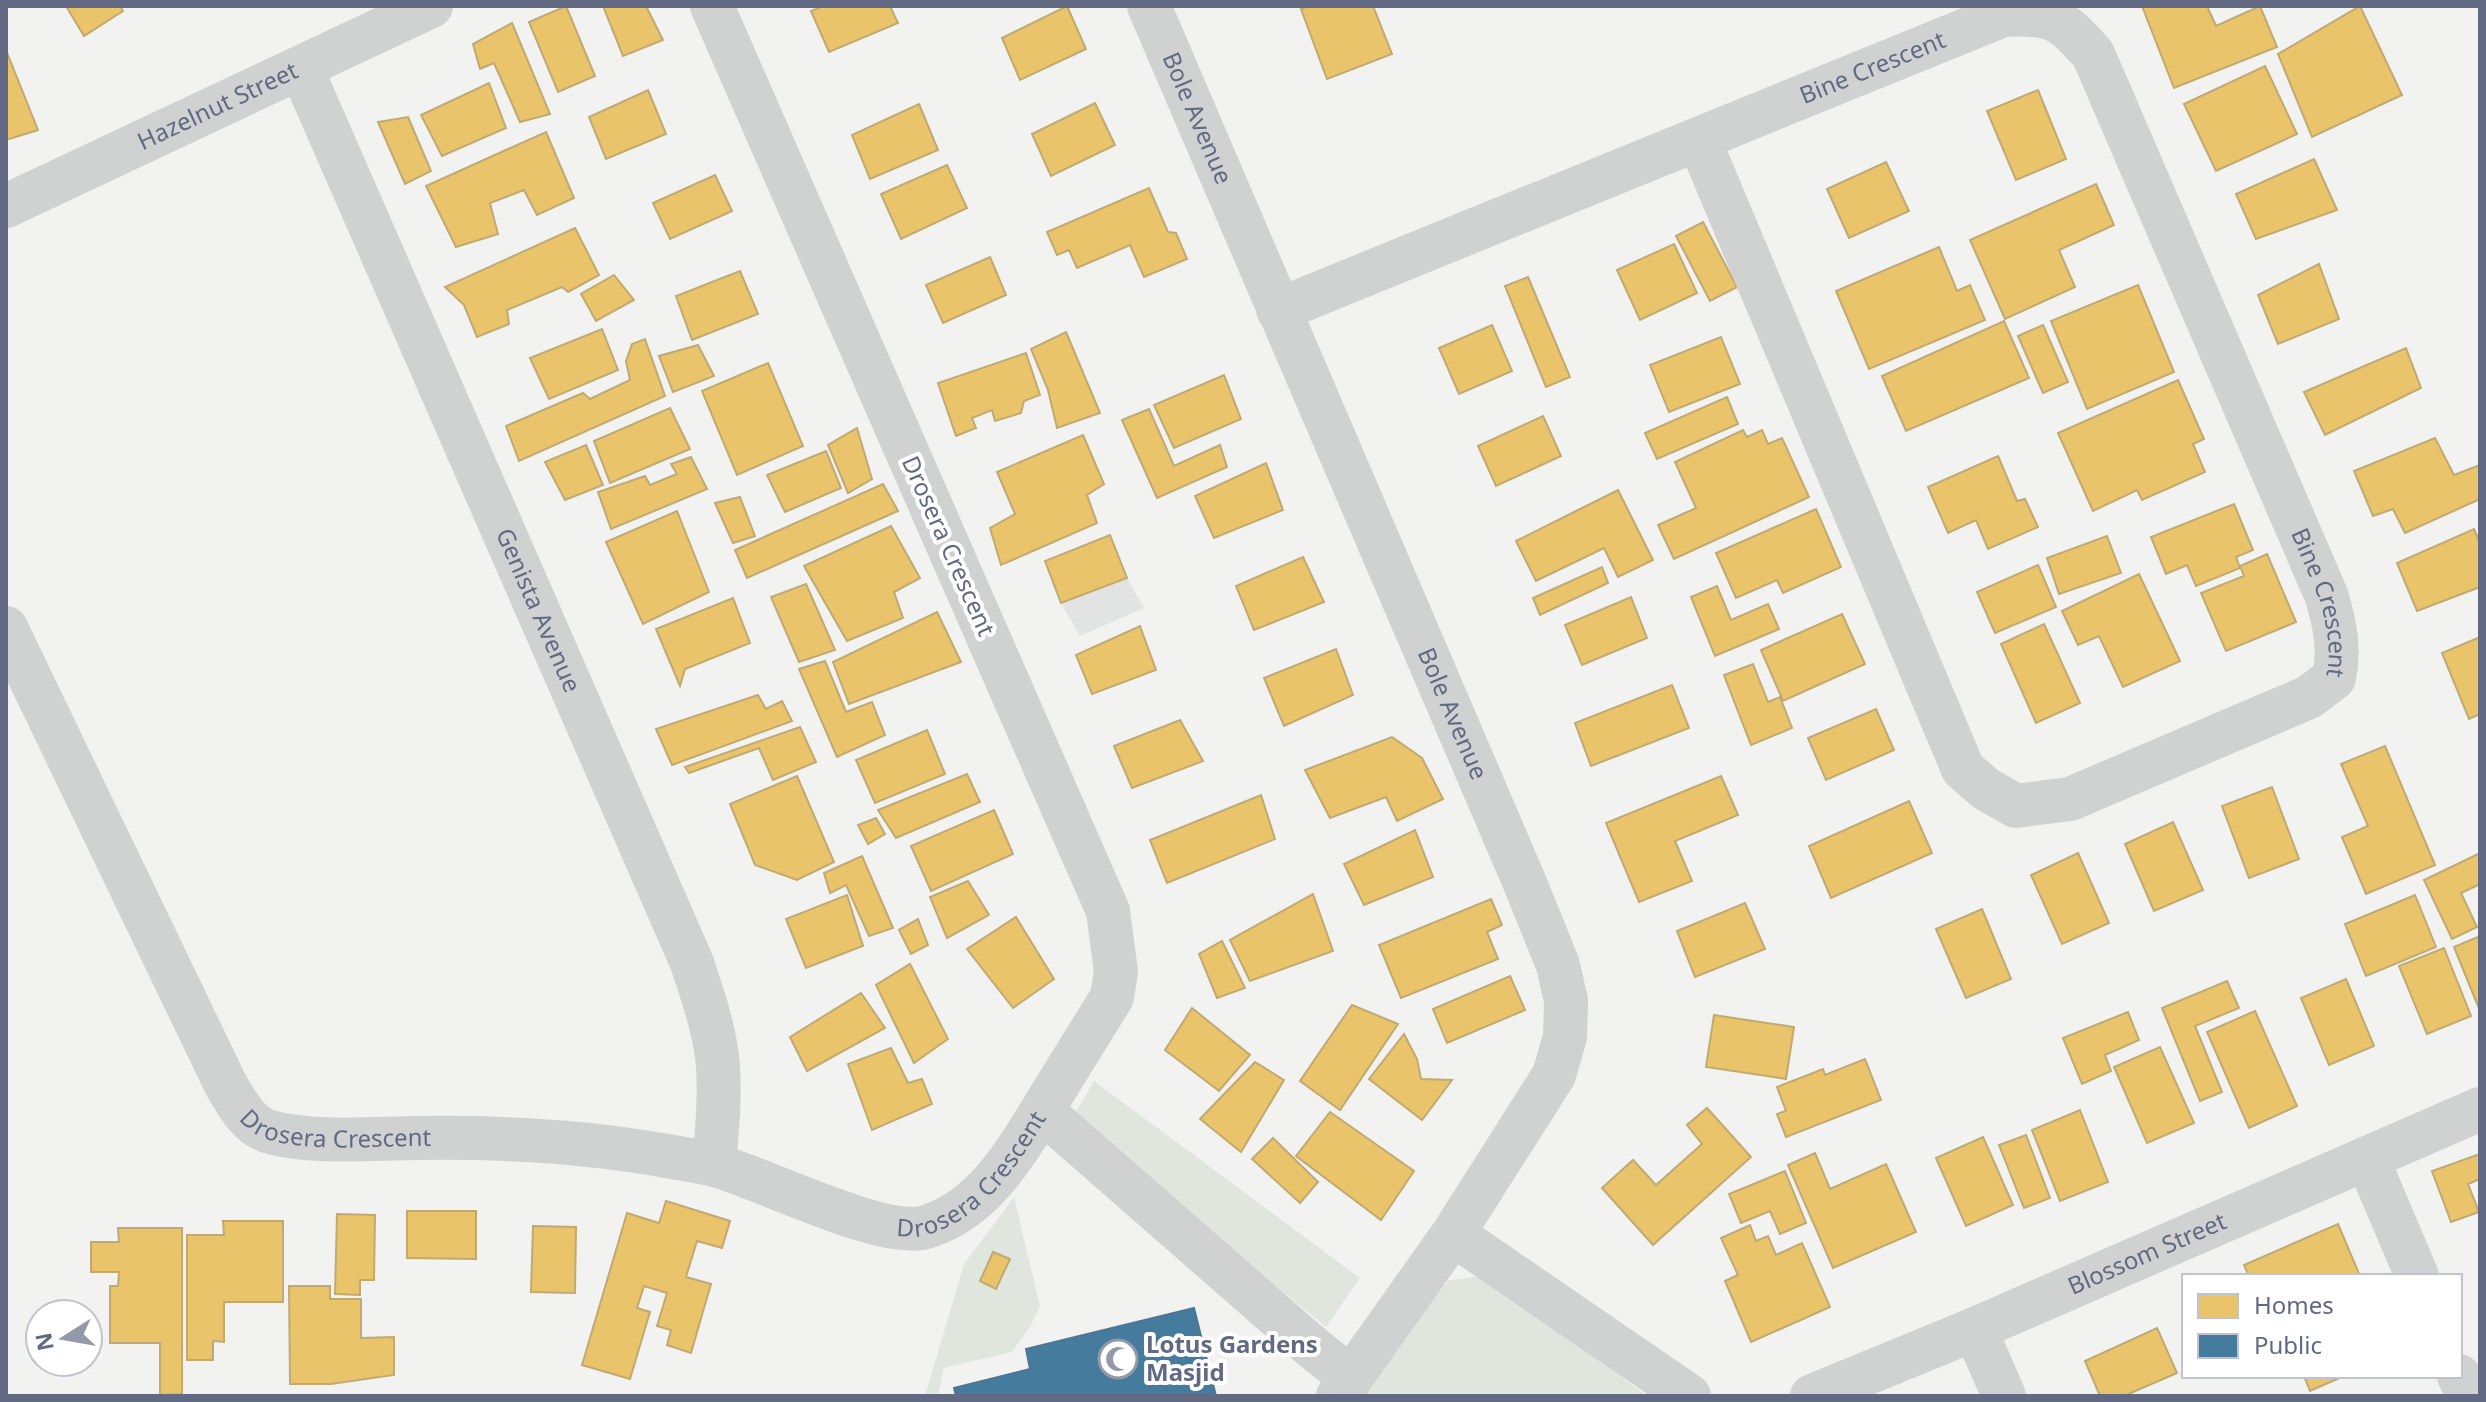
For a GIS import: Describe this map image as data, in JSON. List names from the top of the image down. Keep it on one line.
{"streets":{"street":["Bine Crescent","Hazelnut Street","Bole Avenue","Drosera Crescent","Genista Avenue","Blossom Street"]},"crossings":[["Bine Crescent","Bole Avenue"],["Hazelnut Street","Genista Avenue"],["Drosera Crescent","Genista Avenue"]],"places":{"mosque":["Lotus Gardens Masjid"]},"legend":["Homes","Public"],"north":"left"}
